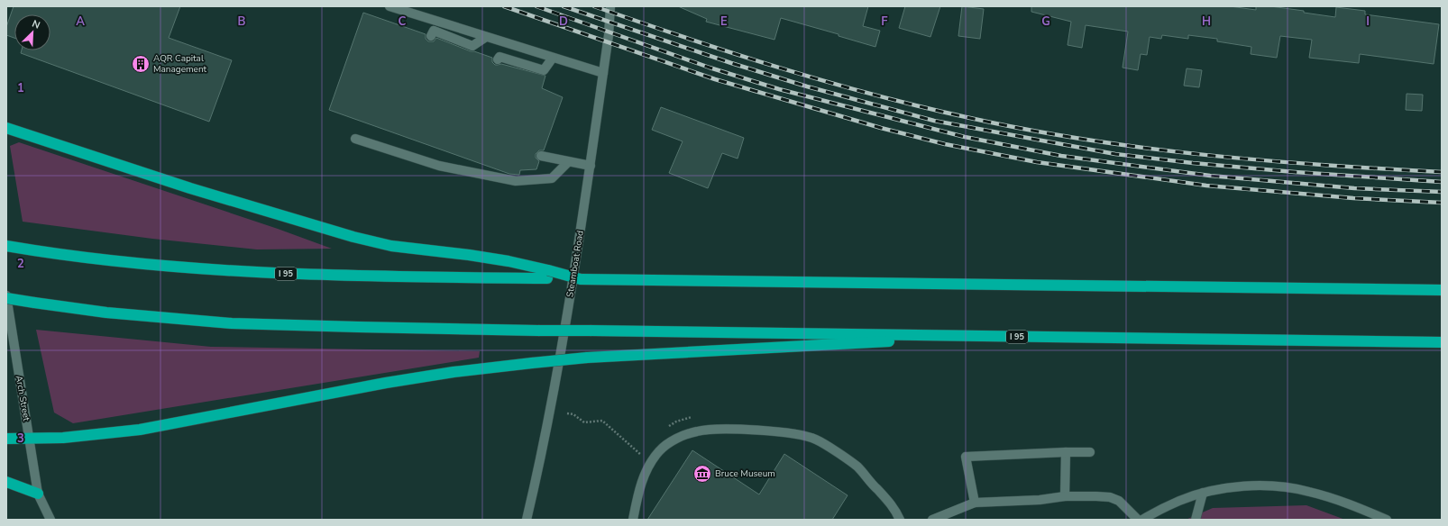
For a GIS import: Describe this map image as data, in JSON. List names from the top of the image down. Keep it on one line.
{"streets":{"highway":["I 95"],"main road":["Steamboat Road","Arch Street"]},"places":{"building":["AQR Capital Management"],"museum":["Bruce Museum"]},"north":"top right","grid":{"columns":["A","B","C","D","E","F","G","H","I"],"rows":["1","2","3"]}}
